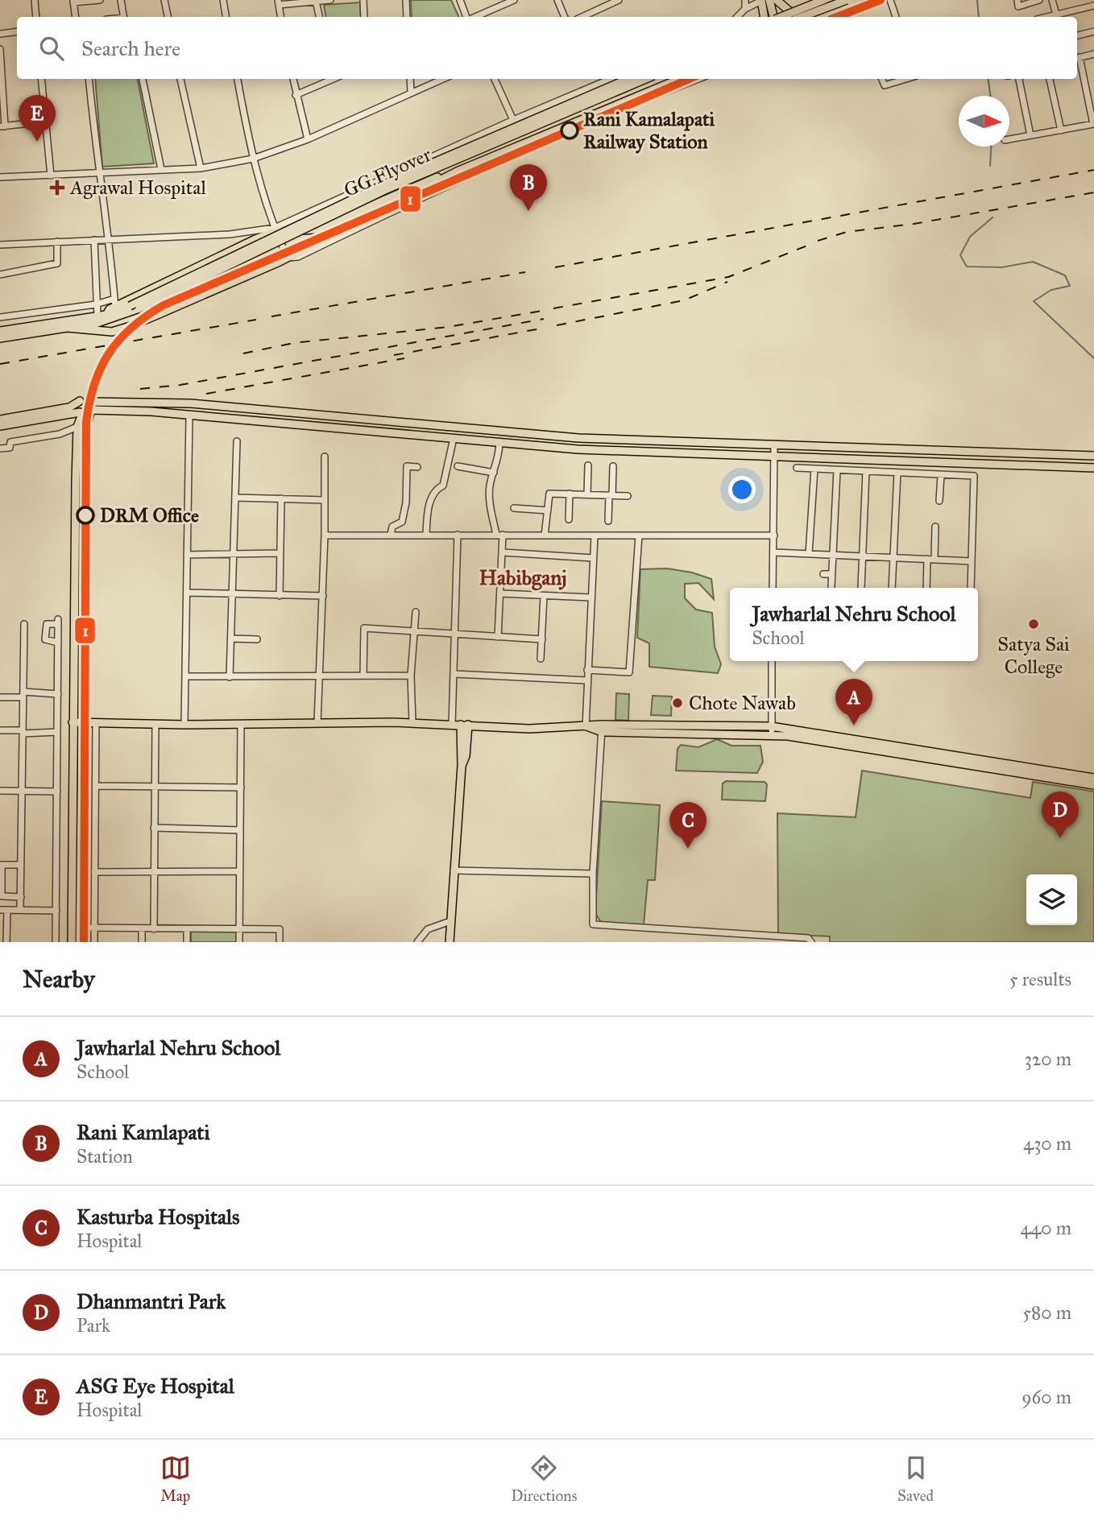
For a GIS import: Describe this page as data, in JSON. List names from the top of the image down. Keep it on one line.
{"streets":{"main road":["GG Flyover"]},"districts":["Habibganj"],"places":{"other":["Rani Kamalapati Railway Station","DRM Office","Satya Sai College","Chote Nawab"],"health":["Agrawal Hospital"]},"lines":["transit line 1"],"north":"right","page":{"search":"Search here","pins":["E","B","A","D","C"],"popup":["Jawharlal Nehru School","School"],"heading":["Nearby","5 results"],"list":[{"mark":"A","name":"Jawharlal Nehru School","note":"School","value":"320 m"},{"mark":"B","name":"Rani Kamlapati","note":"Station","value":"430 m"},{"mark":"C","name":"Kasturba Hospitals","note":"Hospital","value":"440 m"},{"mark":"D","name":"Dhanmantri Park","note":"Park","value":"580 m"},{"mark":"E","name":"ASG Eye Hospital","note":"Hospital","value":"960 m"}],"nav":["Map","Directions","Saved"]}}
